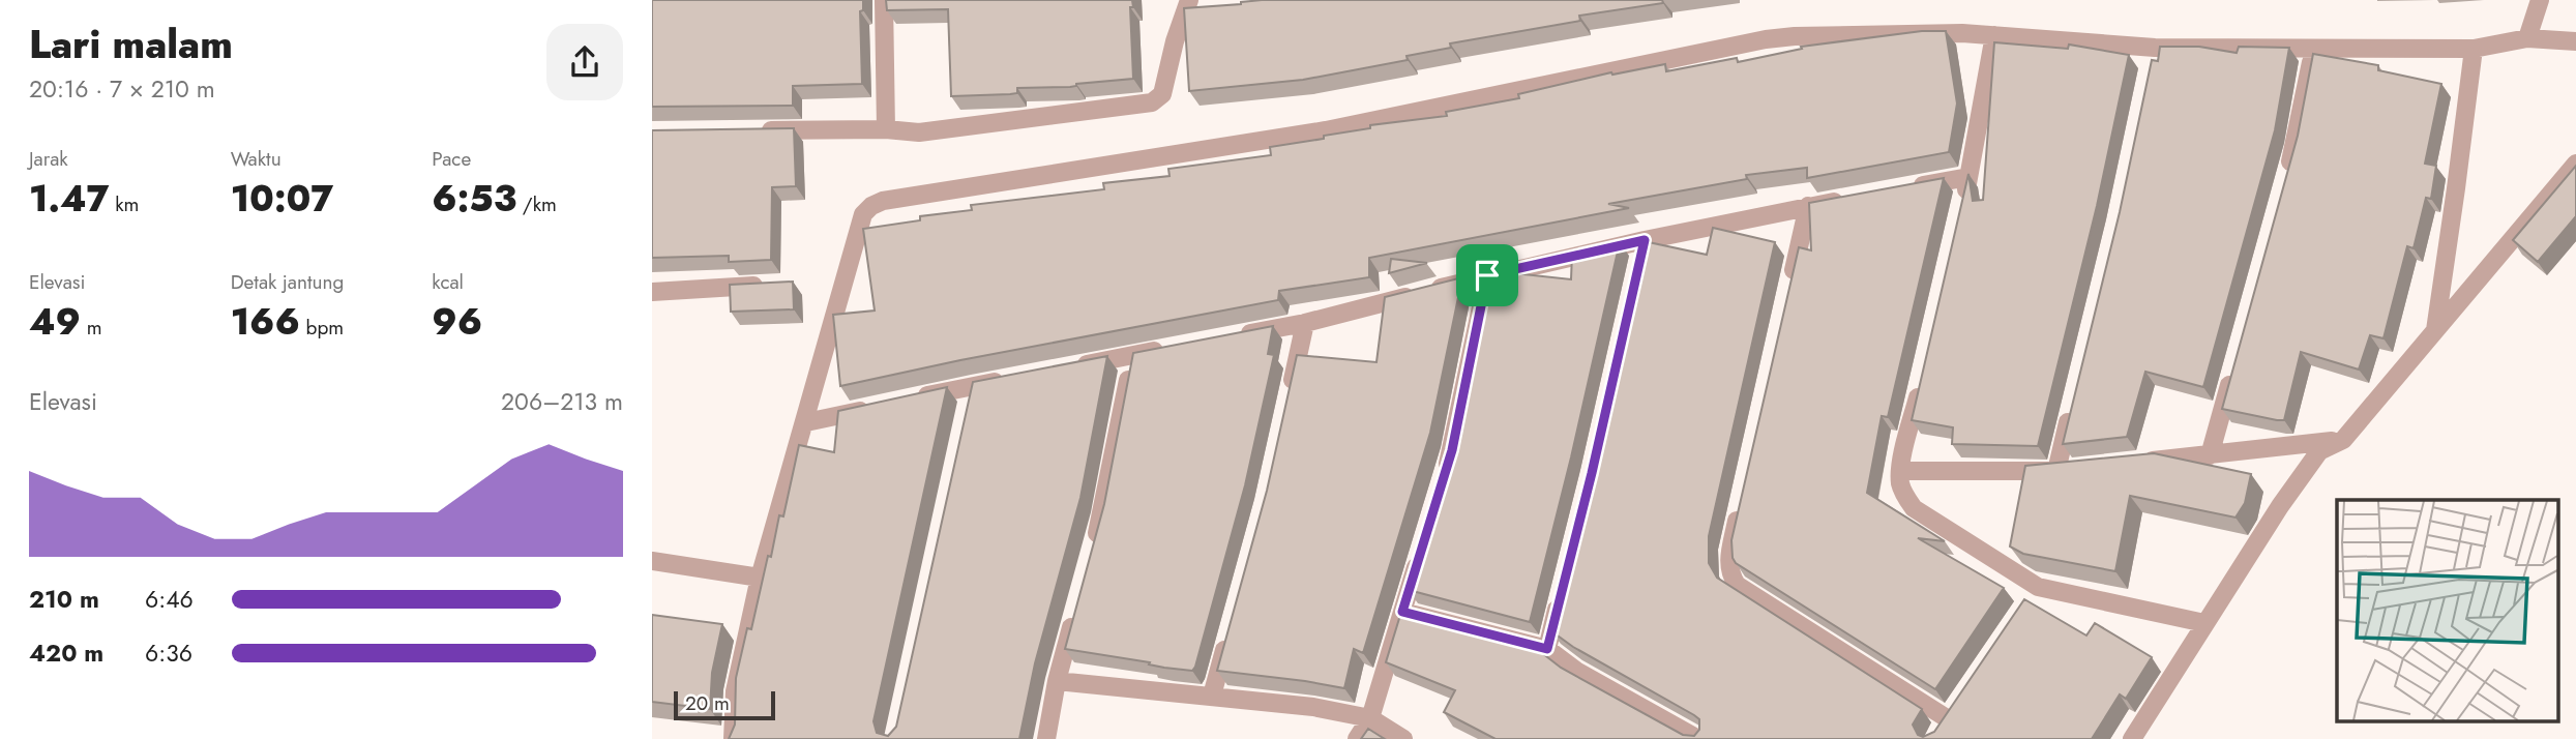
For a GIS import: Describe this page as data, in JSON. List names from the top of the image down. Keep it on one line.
{"scale_bar":"20 m","page":{"heading":["Lari malam","20:16 · 7 × 210 m"],"stats":[["Jarak","1.47 km"],["Waktu","10:07"],["Pace","6:53 /km"],["Elevasi","49 m"],["Detak jantung","166 bpm"],["kcal","96"]],"chart":["Elevasi","206–213 m"],"list":[{"name":"210 m","note":"6:46"},{"name":"420 m","note":"6:36"}],"scale":"20 m"}}
